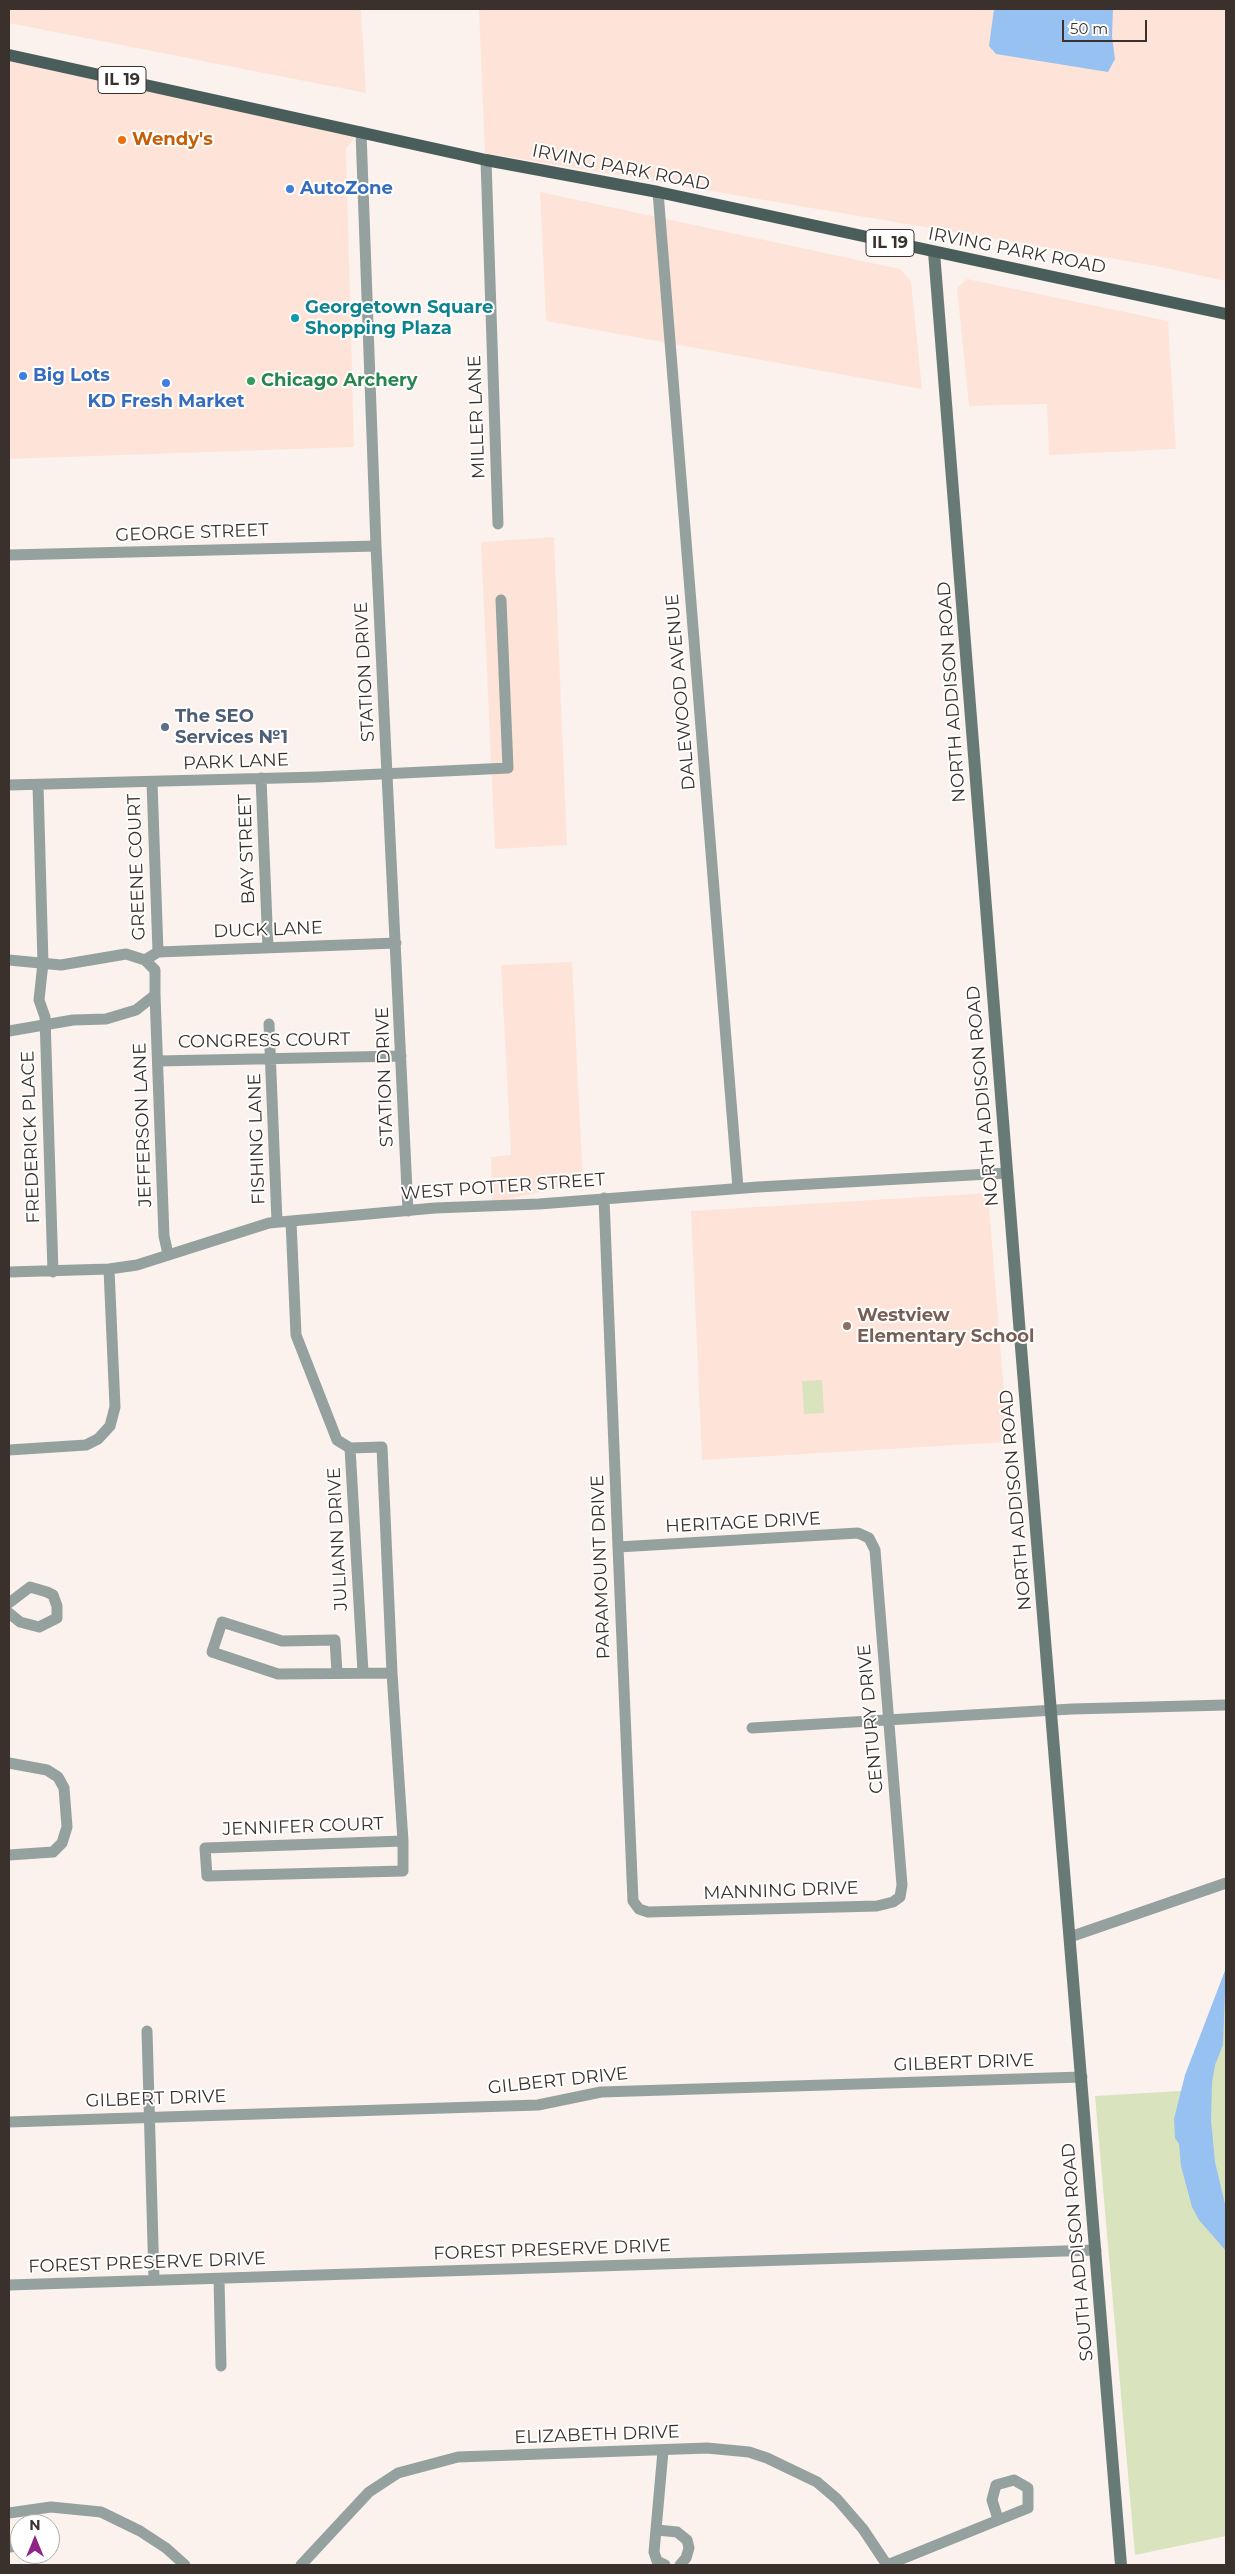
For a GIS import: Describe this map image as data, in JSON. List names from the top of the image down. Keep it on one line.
{"streets":{"main road":["IL 19","IRVING PARK ROAD"],"street":["MILLER LANE","GEORGE STREET","STATION DRIVE","DALEWOOD AVENUE","NORTH ADDISON ROAD","PARK LANE","BAY STREET","GREENE COURT","DUCK LANE","CONGRESS COURT","JEFFERSON LANE","FREDERICK PLACE","FISHING LANE","WEST POTTER STREET","HERITAGE DRIVE","JULIANN DRIVE","PARAMOUNT DRIVE","CENTURY DRIVE","JENNIFER COURT","MANNING DRIVE","GILBERT DRIVE","FOREST PRESERVE DRIVE","SOUTH ADDISON ROAD","ELIZABETH DRIVE"]},"crossings":[["IRVING PARK ROAD","MILLER LANE"],["IRVING PARK ROAD","STATION DRIVE"],["IRVING PARK ROAD","DALEWOOD AVENUE"],["IRVING PARK ROAD","NORTH ADDISON ROAD"],["GEORGE STREET","STATION DRIVE"],["STATION DRIVE","PARK LANE"],["STATION DRIVE","DUCK LANE"],["STATION DRIVE","CONGRESS COURT"],["STATION DRIVE","WEST POTTER STREET"],["DALEWOOD AVENUE","WEST POTTER STREET"],["NORTH ADDISON ROAD","WEST POTTER STREET"],["NORTH ADDISON ROAD","SOUTH ADDISON ROAD"],["PARK LANE","BAY STREET"],["PARK LANE","GREENE COURT"],["PARK LANE","FREDERICK PLACE"],["BAY STREET","DUCK LANE"],["GREENE COURT","DUCK LANE"],["DUCK LANE","JEFFERSON LANE"],["CONGRESS COURT","JEFFERSON LANE"],["CONGRESS COURT","FISHING LANE"],["JEFFERSON LANE","WEST POTTER STREET"],["FREDERICK PLACE","WEST POTTER STREET"],["FISHING LANE","WEST POTTER STREET"],["WEST POTTER STREET","JULIANN DRIVE"],["WEST POTTER STREET","PARAMOUNT DRIVE"],["HERITAGE DRIVE","PARAMOUNT DRIVE"],["HERITAGE DRIVE","CENTURY DRIVE"],["PARAMOUNT DRIVE","MANNING DRIVE"],["CENTURY DRIVE","MANNING DRIVE"],["GILBERT DRIVE","SOUTH ADDISON ROAD"],["FOREST PRESERVE DRIVE","SOUTH ADDISON ROAD"]],"places":["Wendy's","AutoZone","Georgetown Square Shopping Plaza","Big Lots","Chicago Archery","KD Fresh Market","The SEO Services №1","Westview Elementary School"],"scale_bar":"50 m","north":"top"}
